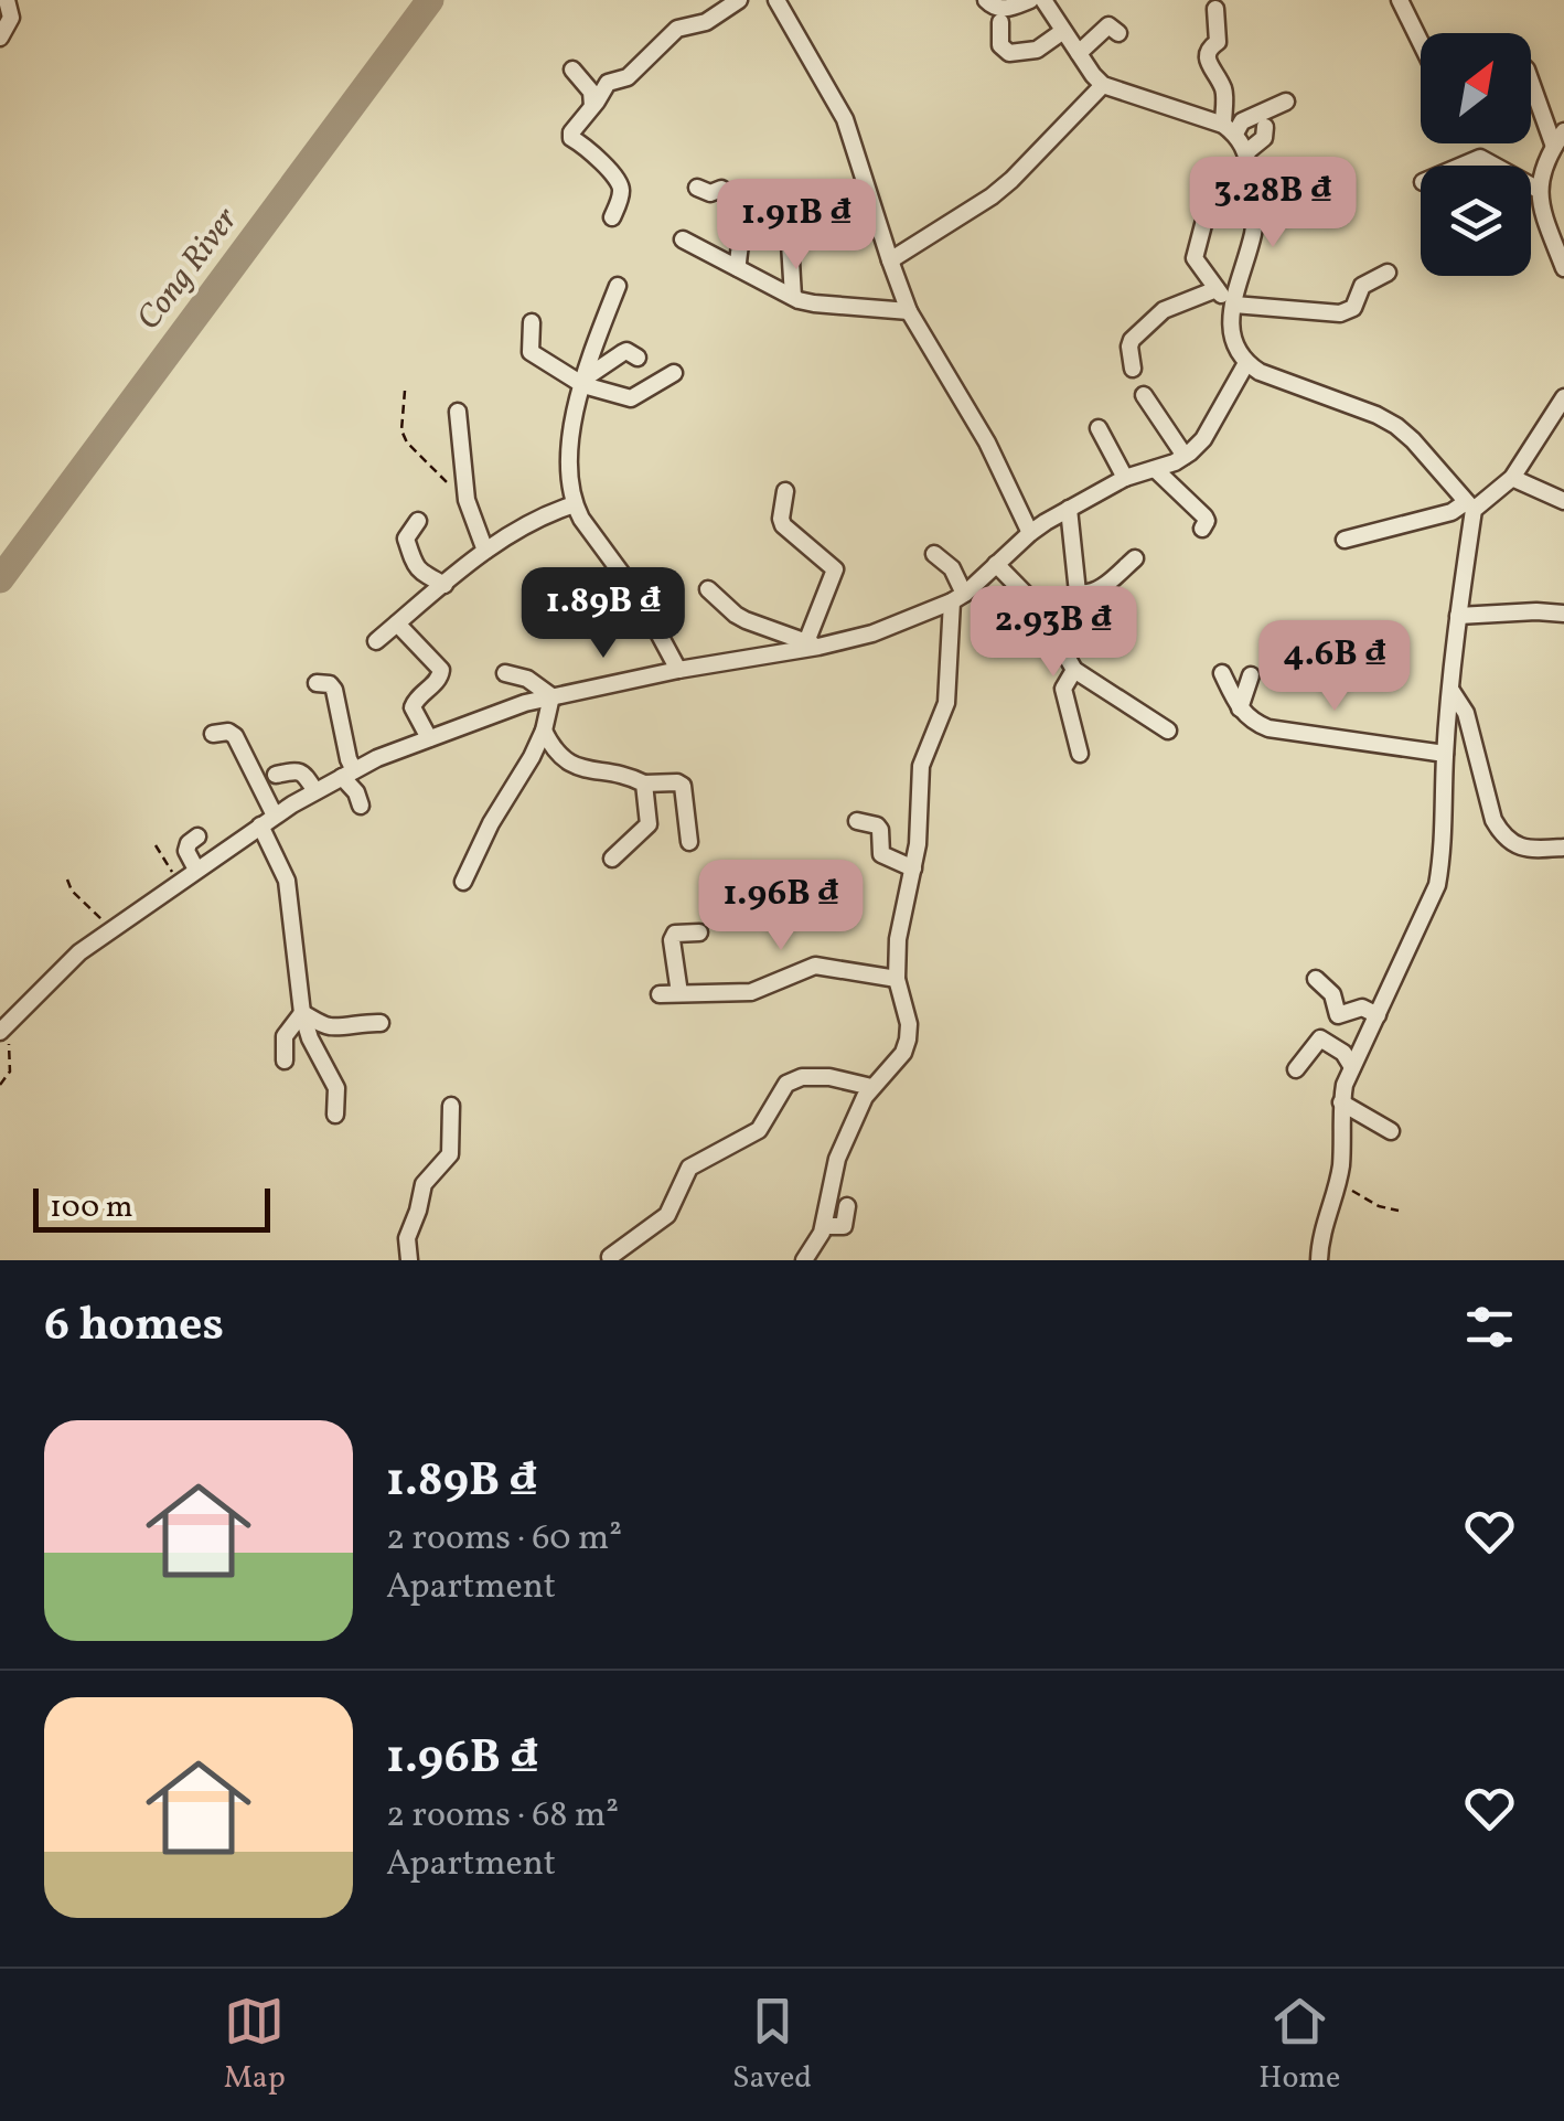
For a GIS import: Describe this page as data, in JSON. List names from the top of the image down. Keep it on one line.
{"water":["Cong River"],"scale_bar":"100 m","north":"top right","page":{"price":["3.28B ₫","1.91B ₫","1.89B ₫","2.93B ₫","4.6B ₫","1.96B ₫"],"scale":"100 m","heading":"6 homes","list":[{"name":"1.89B ₫","note":"2 rooms · 60 m² · Apartment"},{"name":"1.96B ₫","note":"2 rooms · 68 m² · Apartment"}],"tabs":["Map","Saved","Home"]}}
